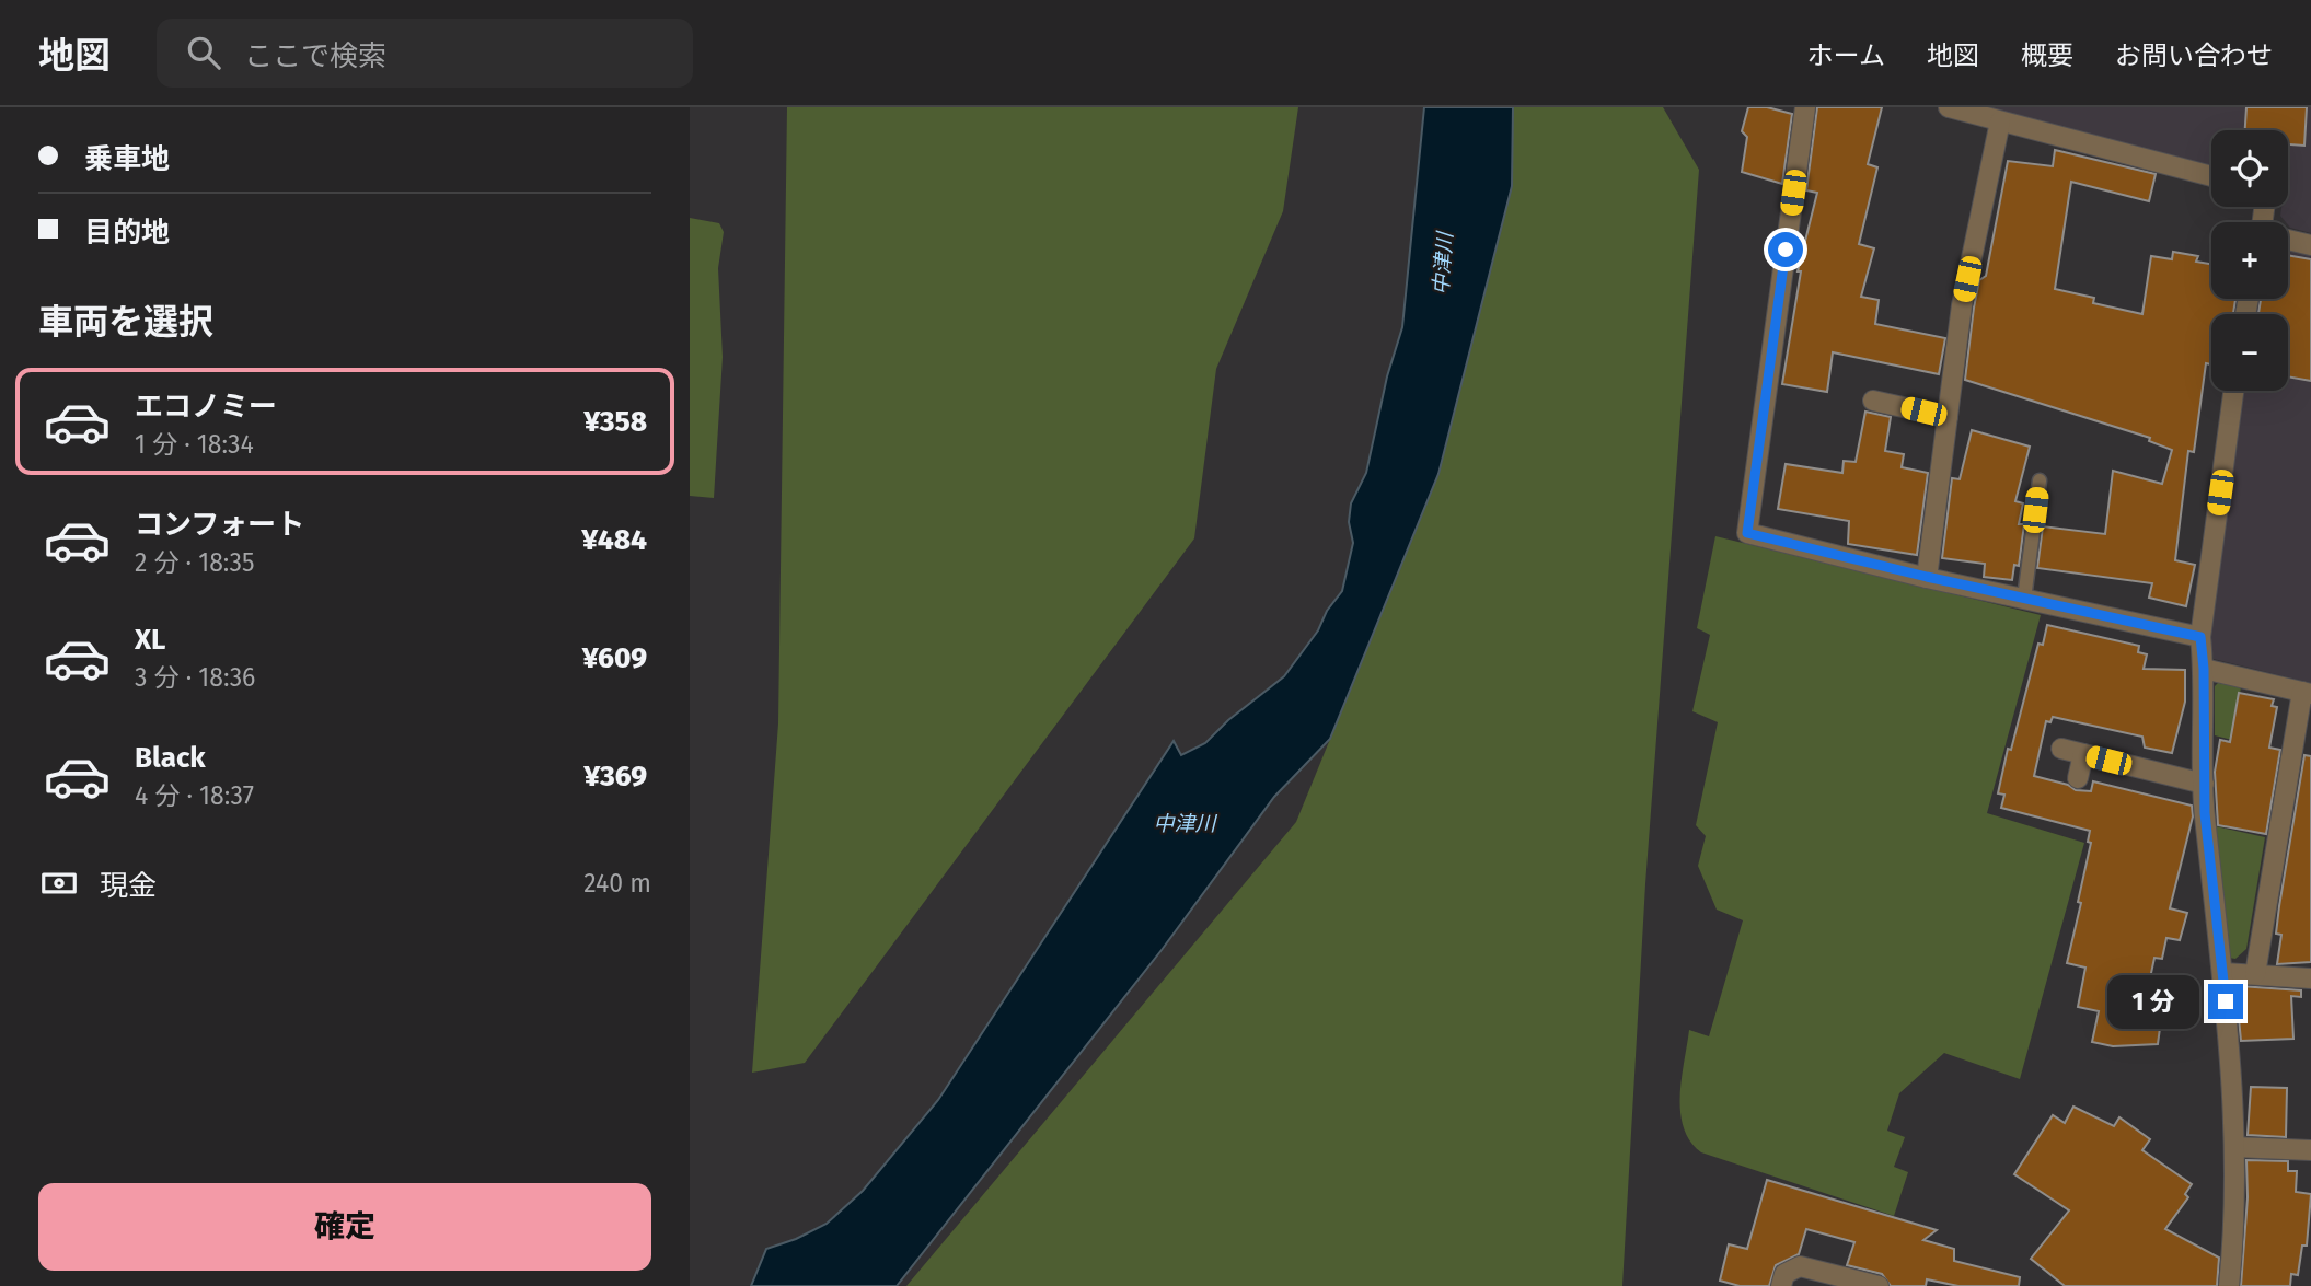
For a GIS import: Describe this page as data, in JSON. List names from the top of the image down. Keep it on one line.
{"water":["中津川"],"page":{"header":"地図","search":"ここで検索","nav":["ホーム","地図","概要","お問い合わせ"],"banner":["乗車地","目的地"],"map_buttons":["+","−"],"heading":"車両を選択","list":[{"name":"エコノミー","note":"1 分 · 18:34","value":"¥358"},{"name":"コンフォート","note":"2 分 · 18:35","value":"¥484"},{"name":"XL","note":"3 分 · 18:36","value":"¥609"},{"name":"Black","note":"4 分 · 18:37","value":"¥369"}],"pay":["現金","240 m"],"bubble":"1 分","buttons":"確定"}}
